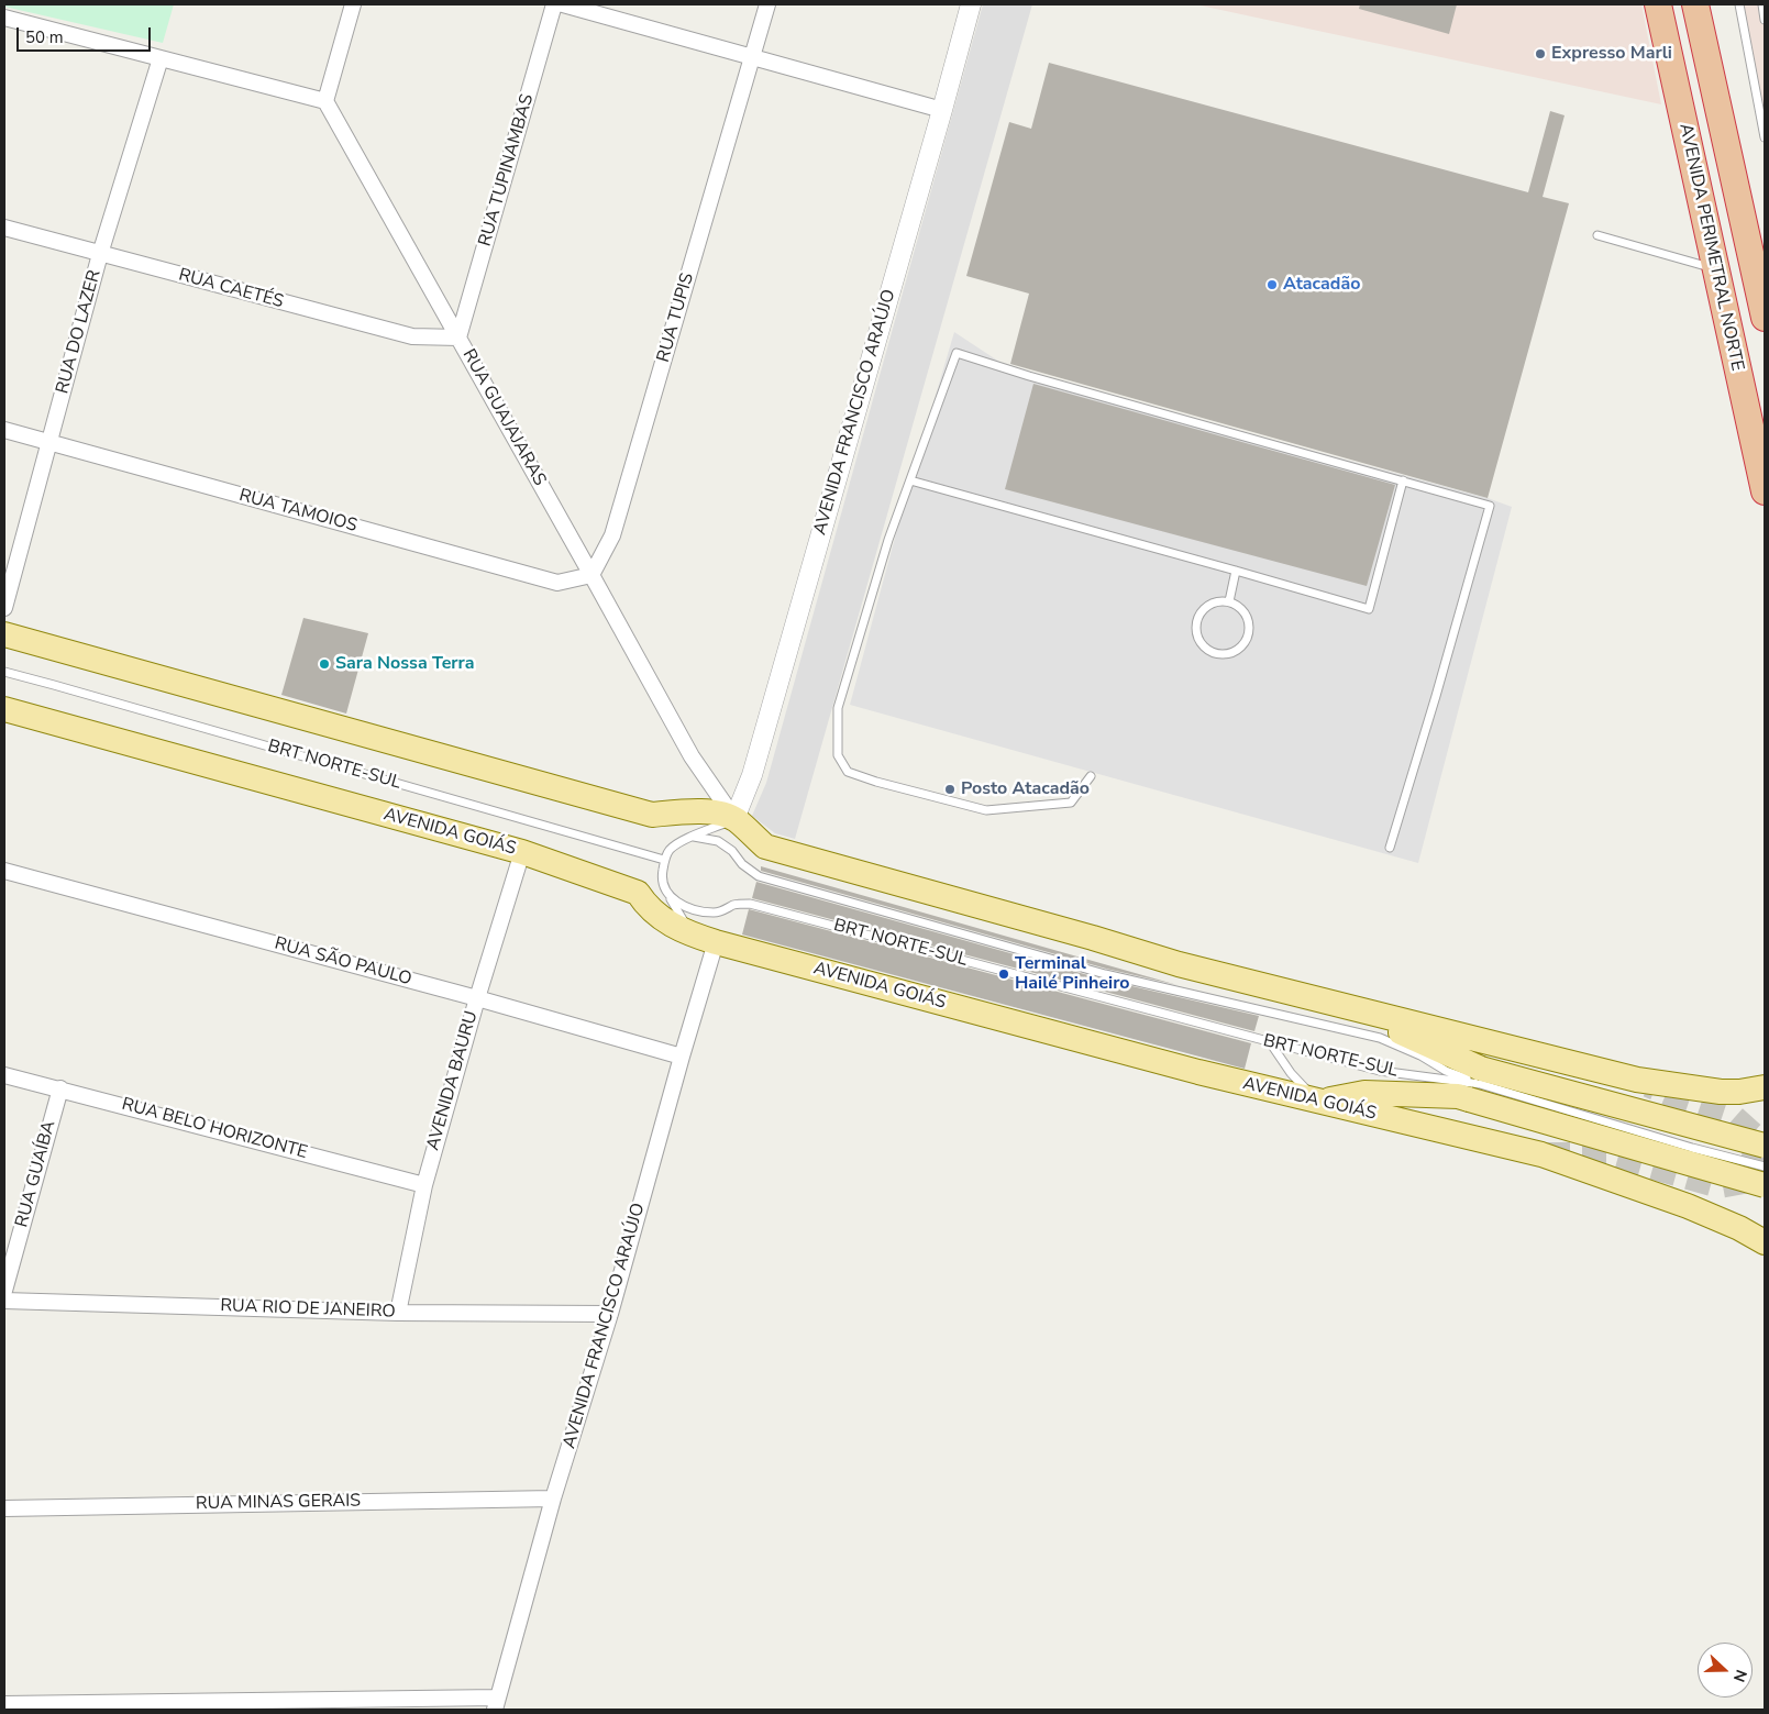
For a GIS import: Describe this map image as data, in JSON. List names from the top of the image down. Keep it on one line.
{"streets":{"highway":["AVENIDA PERIMETRAL NORTE"],"main road":["AVENIDA GOIÁS"],"street":["RUA TUPINAMBAS","RUA CAETÉS","RUA TUPIS","RUA DO LAZER","AVENIDA FRANCISCO ARAÚJO","RUA GUAJAJARAS","RUA TAMOIOS","RUA SÃO PAULO","AVENIDA BAURU","RUA BELO HORIZONTE","RUA GUAÍBA","RUA RIO DE JANEIRO","RUA MINAS GERAIS"],"lane":["BRT NORTE-SUL"]},"crossings":[["RUA TUPINAMBAS","RUA CAETÉS"],["RUA TUPINAMBAS","RUA GUAJAJARAS"],["RUA CAETÉS","RUA DO LAZER"],["RUA CAETÉS","RUA GUAJAJARAS"],["RUA TUPIS","RUA GUAJAJARAS"],["RUA TUPIS","RUA TAMOIOS"],["RUA DO LAZER","RUA TAMOIOS"],["AVENIDA FRANCISCO ARAÚJO","RUA GUAJAJARAS"],["AVENIDA FRANCISCO ARAÚJO","AVENIDA GOIÁS"],["AVENIDA FRANCISCO ARAÚJO","RUA SÃO PAULO"],["AVENIDA FRANCISCO ARAÚJO","RUA RIO DE JANEIRO"],["AVENIDA FRANCISCO ARAÚJO","RUA MINAS GERAIS"],["RUA GUAJAJARAS","RUA TAMOIOS"],["AVENIDA GOIÁS","AVENIDA BAURU"],["RUA SÃO PAULO","AVENIDA BAURU"],["AVENIDA BAURU","RUA BELO HORIZONTE"],["AVENIDA BAURU","RUA RIO DE JANEIRO"],["RUA BELO HORIZONTE","RUA GUAÍBA"]],"places":["Expresso Marli","Atacadão","Sara Nossa Terra","Posto Atacadão","Terminal Hailé Pinheiro"],"scale_bar":"50 m","north":"right"}
